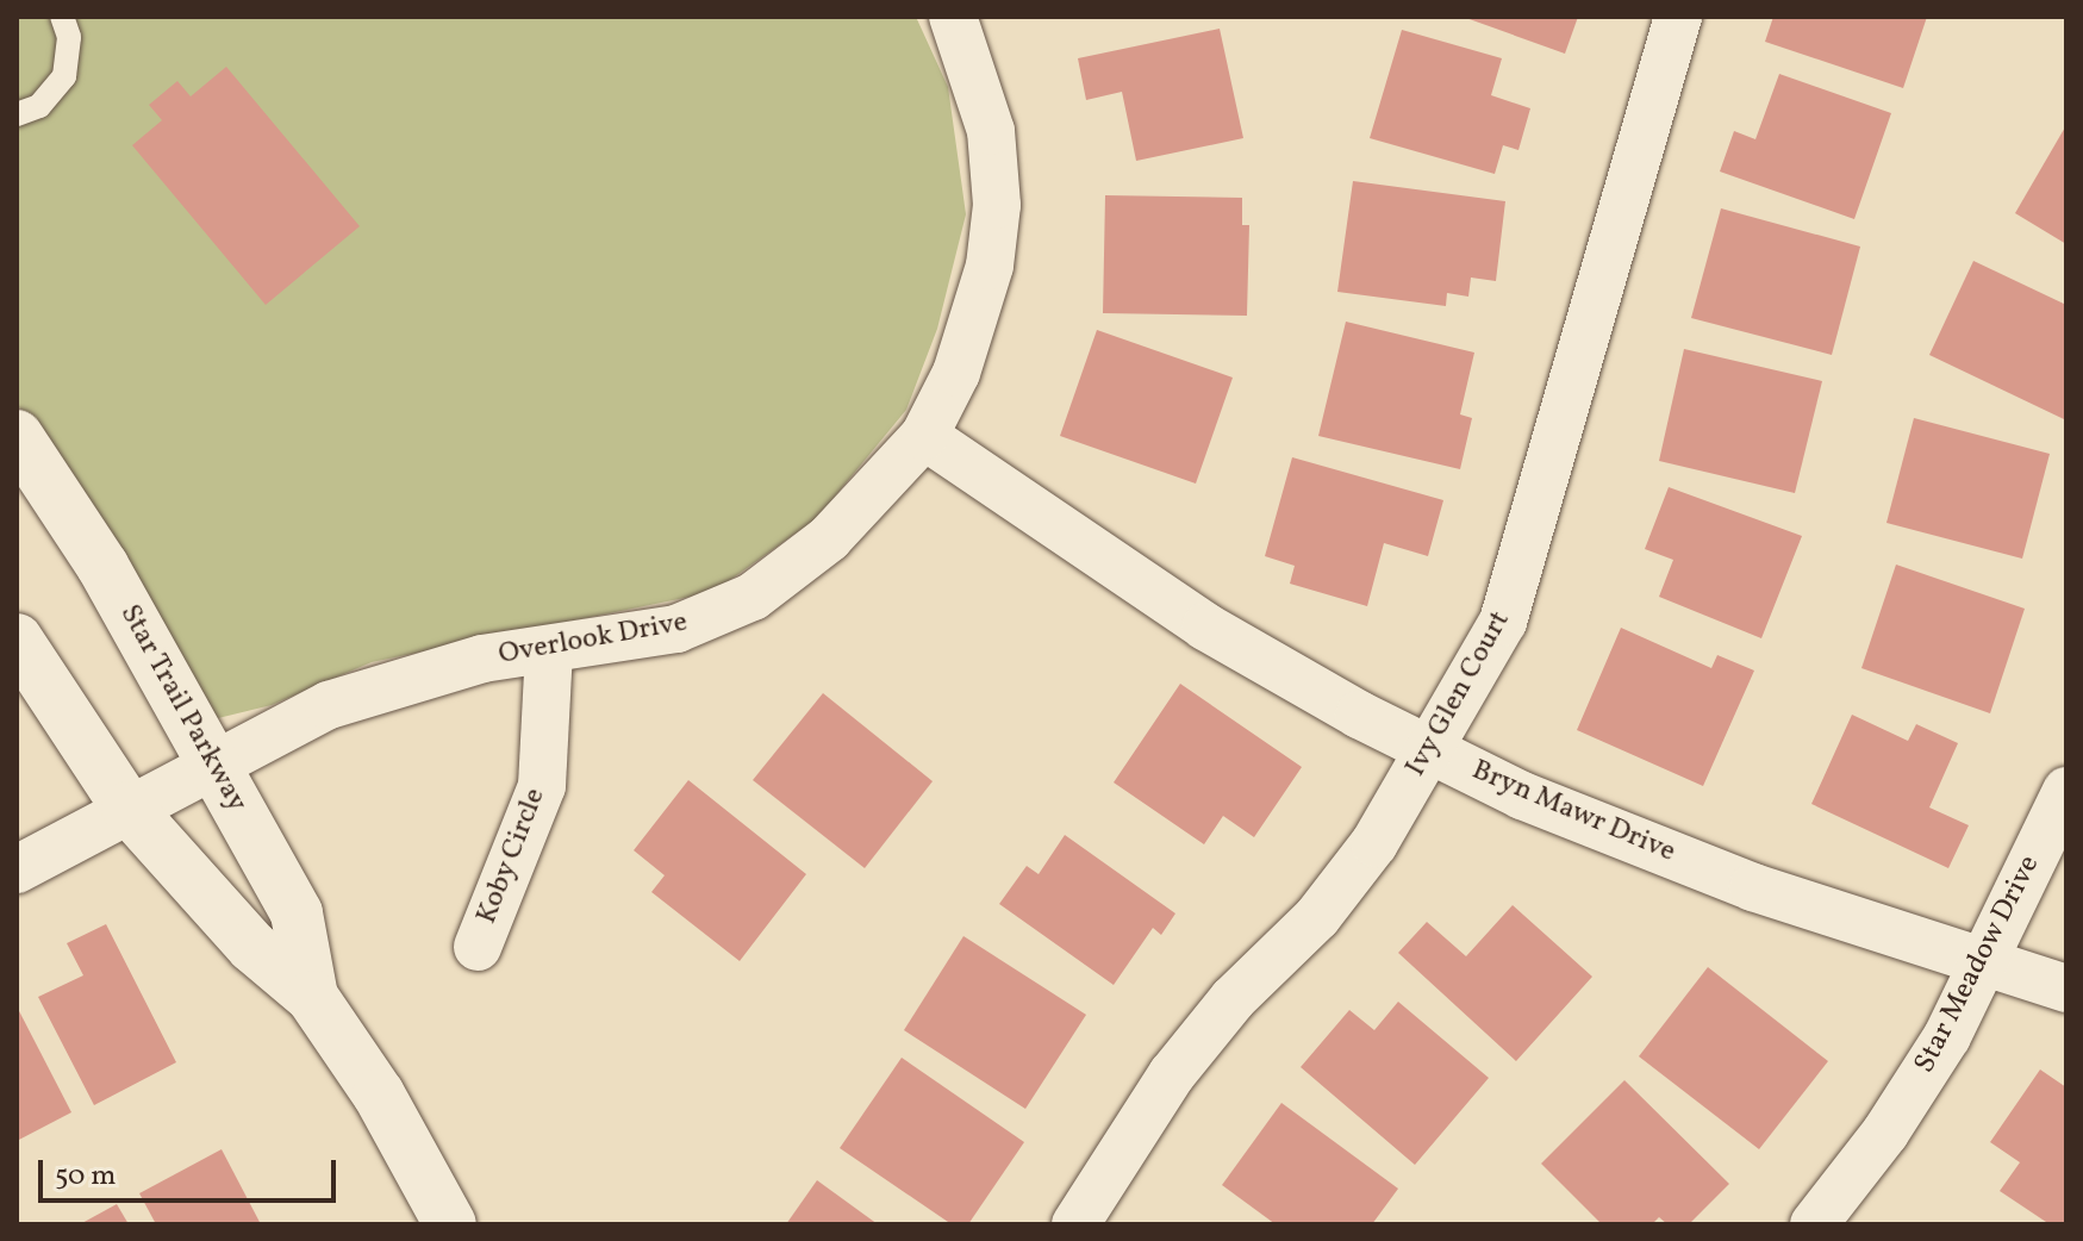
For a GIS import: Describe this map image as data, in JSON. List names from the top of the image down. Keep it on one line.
{"streets":{"street":["Overlook Drive","Ivy Glen Court","Star Trail Parkway","Bryn Mawr Drive","Koby Circle","Star Meadow Drive"]},"crossings":[["Overlook Drive","Star Trail Parkway"],["Overlook Drive","Bryn Mawr Drive"],["Overlook Drive","Koby Circle"],["Ivy Glen Court","Bryn Mawr Drive"],["Bryn Mawr Drive","Star Meadow Drive"]],"scale_bar":"50 m"}
